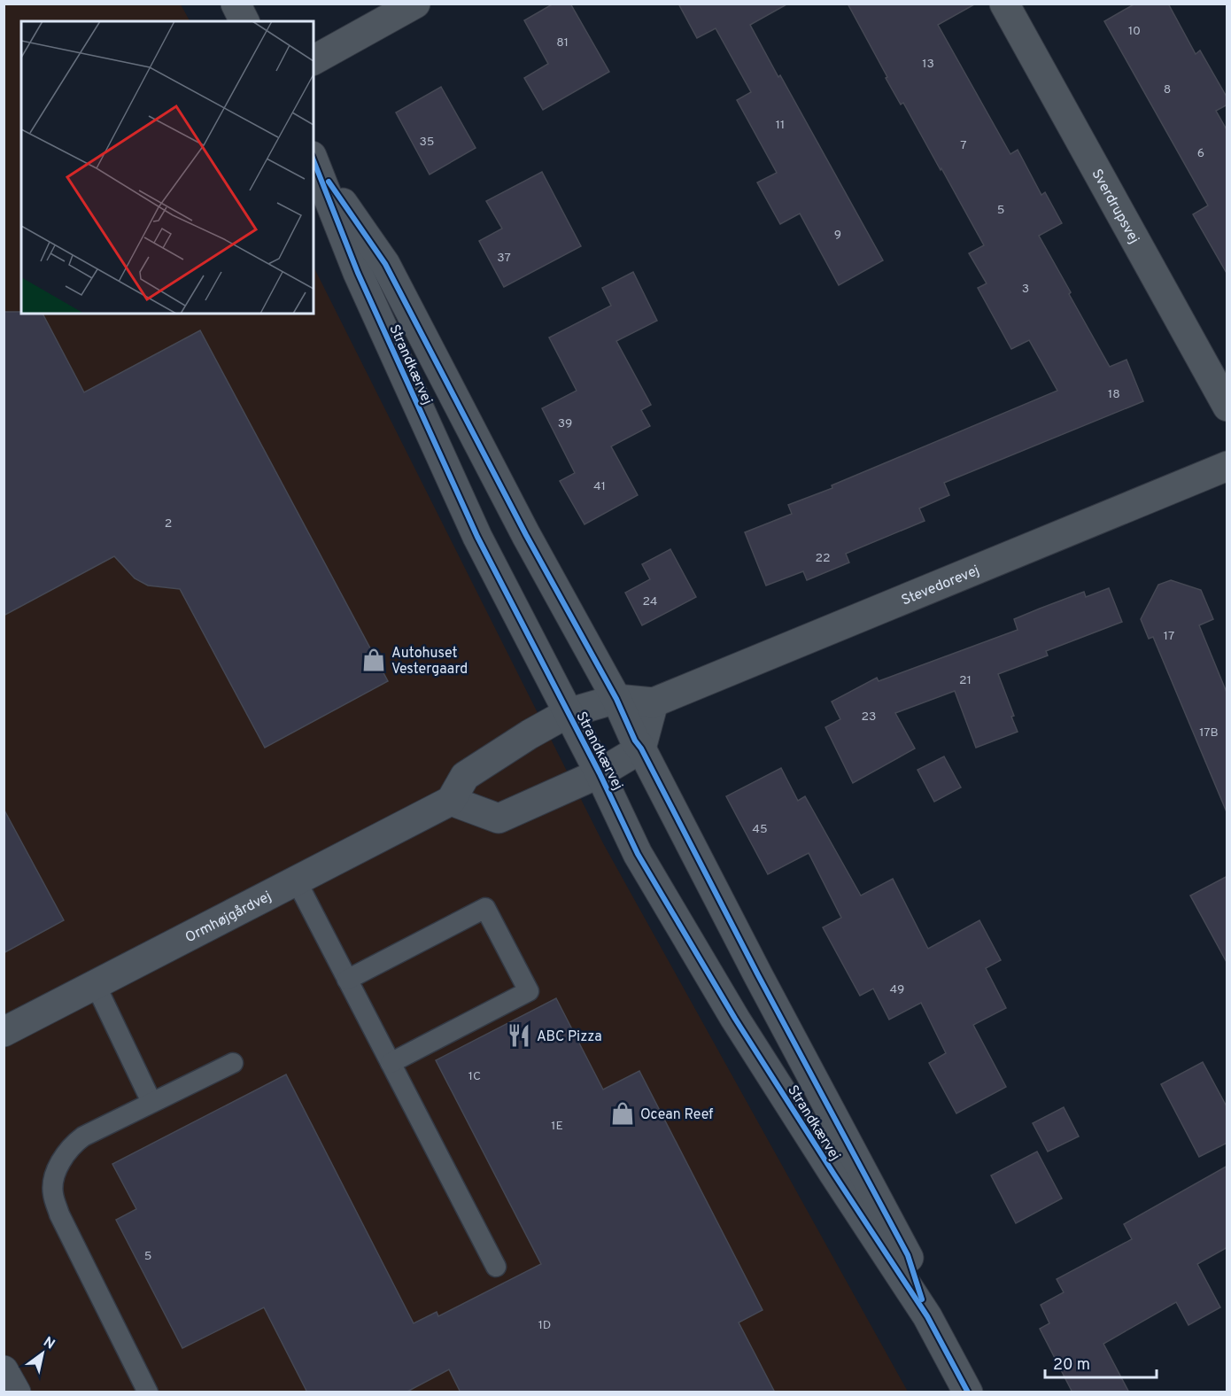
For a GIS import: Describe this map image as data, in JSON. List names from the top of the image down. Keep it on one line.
{"streets":{"main road":["Sverdrupsvej","Strandkærvej","Stevedorevej","Ormhøjgårdvej"]},"crossings":[["Strandkærvej","Stevedorevej"]],"places":{"shop":["Autohuset Vestergaard","Ocean Reef"],"restaurant":["ABC Pizza"]},"house_numbers":["10","81","13","8","11","35","7","6","5","9","37","3","18","39","41","2","22","24","17","21","23","17B","45","49","1C","1E","5","1D"],"scale_bar":"20 m","north":"top right"}
